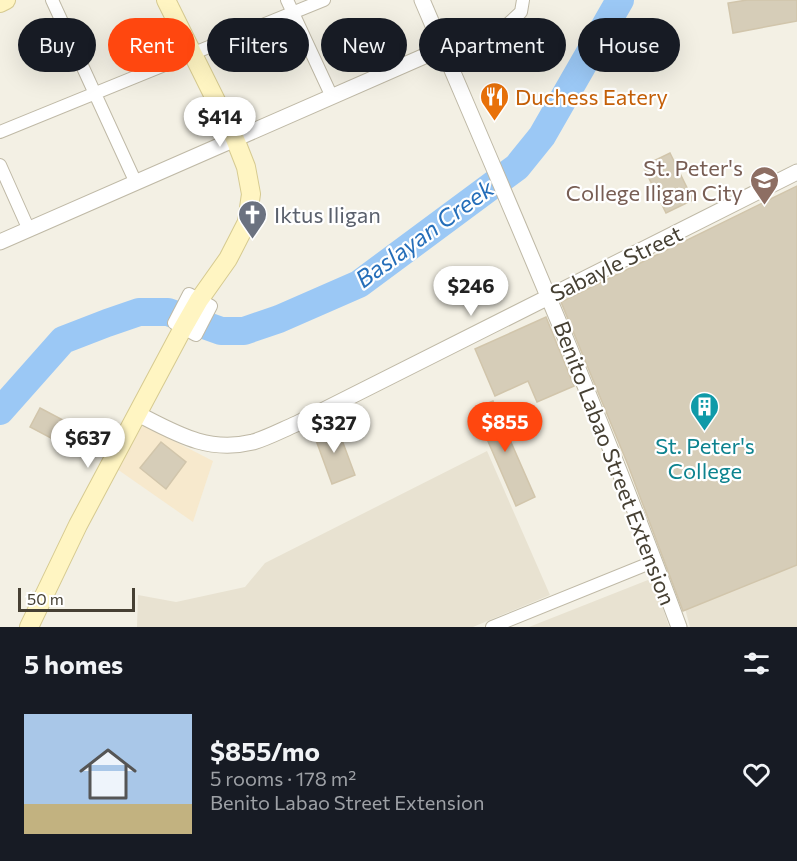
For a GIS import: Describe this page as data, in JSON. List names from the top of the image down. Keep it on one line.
{"streets":{"street":["Sabayle Street","Benito Labao Street Extension"]},"crossings":[["Sabayle Street","Benito Labao Street Extension"]],"water":["Baslayan Creek"],"places":{"restaurant":["Duchess Eatery"],"school or university":["St. Peter's College Iligan City"],"church":["Iktus Iligan"],"building":["St. Peter's College"]},"scale_bar":"50 m","page":{"chip":["Buy","Rent","Filters","New","Apartment","House"],"price":["$414","$246","$855","$327","$637"],"scale":"50 m","heading":"5 homes","list":[{"name":"$855/mo","note":"5 rooms · 178 m² · Benito Labao Street Extension"}]}}
